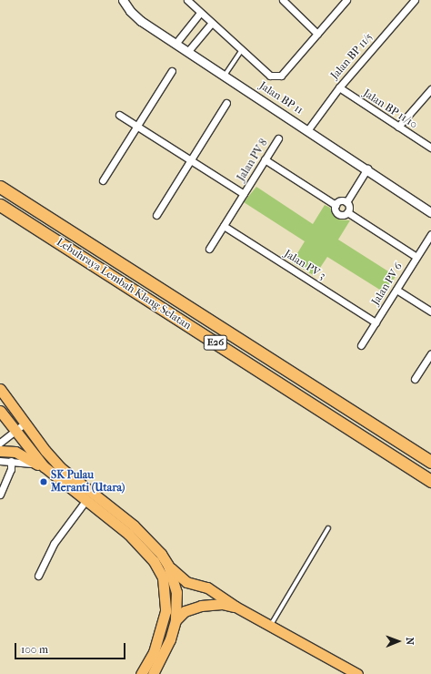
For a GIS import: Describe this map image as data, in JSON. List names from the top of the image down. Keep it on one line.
{"streets":{"highway":["Lebuhraya Lembah Klang Selatan","E26"],"street":["Jalan BP 11/5","Jalan BP 11","Jalan BP 11/10","Jalan PV 8","Jalan PV 3","Jalan PV 6"]},"crossings":[["Jalan BP 11/5","Jalan BP 11"],["Jalan BP 11/5","Jalan BP 11/10"],["Jalan PV 8","Jalan PV 3"],["Jalan PV 3","Jalan PV 6"]],"places":["SK Pulau Meranti (Utara)"],"scale_bar":"100 m","north":"right"}
